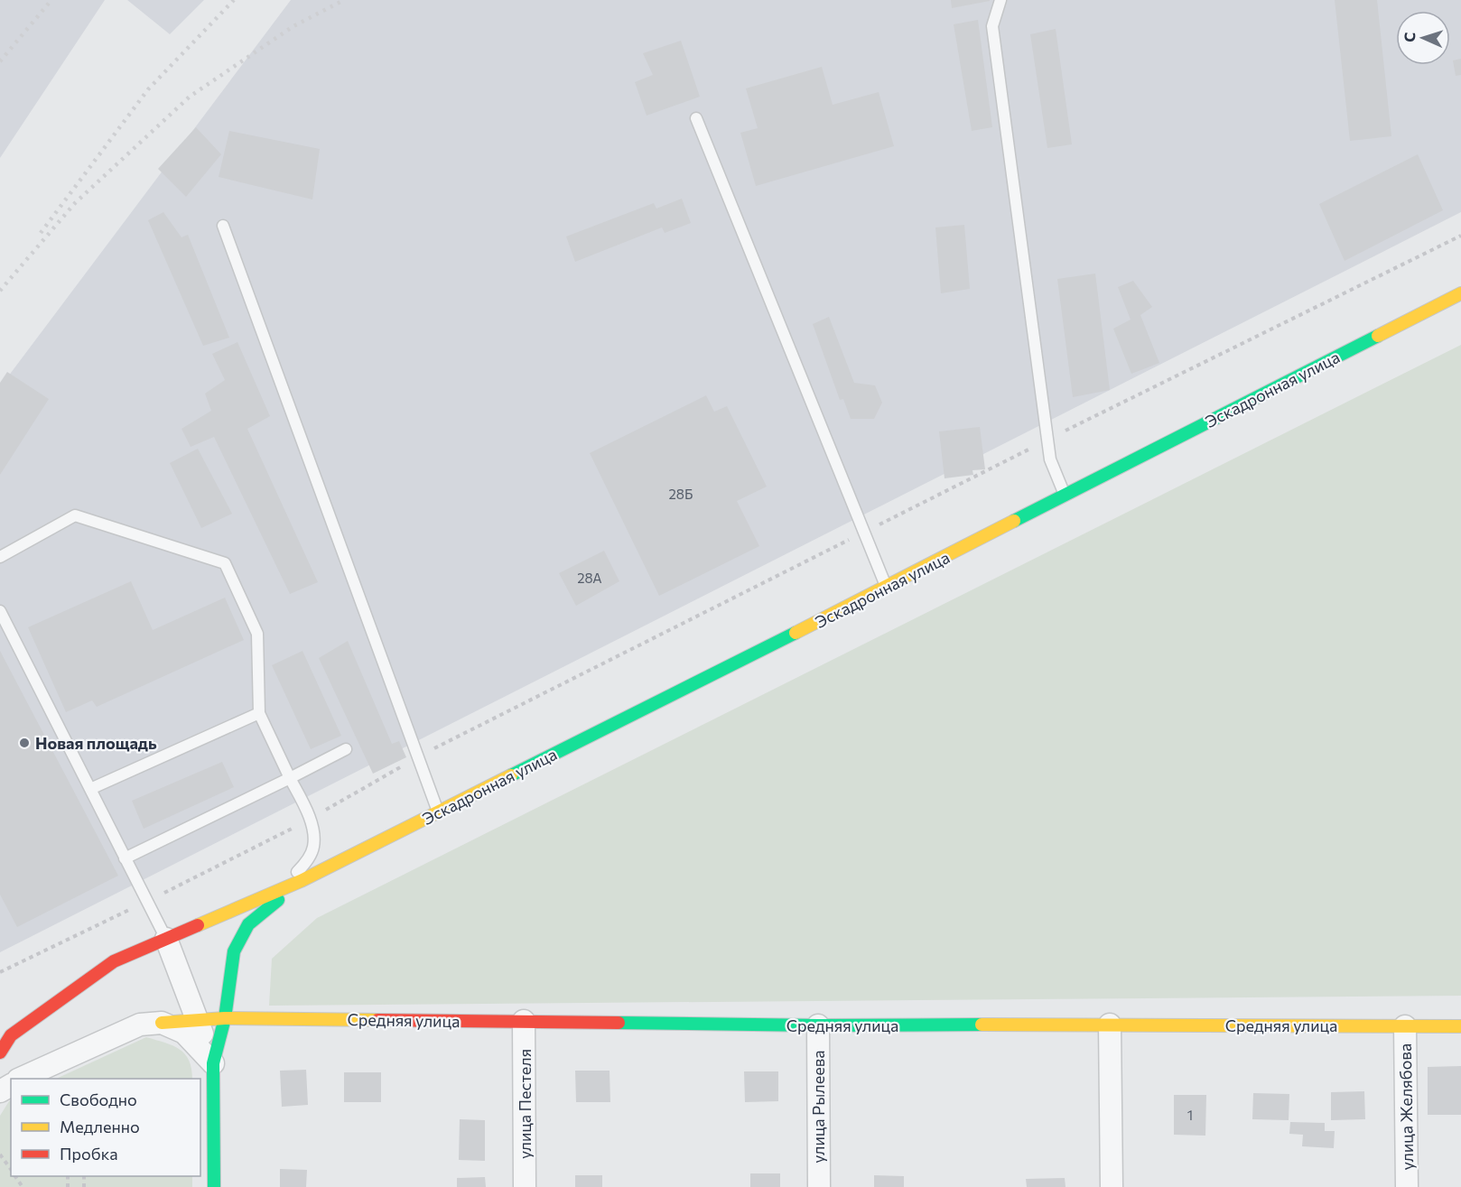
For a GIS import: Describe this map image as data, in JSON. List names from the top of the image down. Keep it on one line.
{"streets":{"main road":["Эскадронная улица","Средняя улица"],"street":["улица Пестеля","улица Рылеева","улица Желябова"]},"crossings":[["Средняя улица","улица Пестеля"],["Средняя улица","улица Рылеева"],["Средняя улица","улица Желябова"]],"places":["Новая площадь"],"house_numbers":["28Б","28А","1"],"legend":["Свободно","Медленно","Пробка"],"north":"left"}
